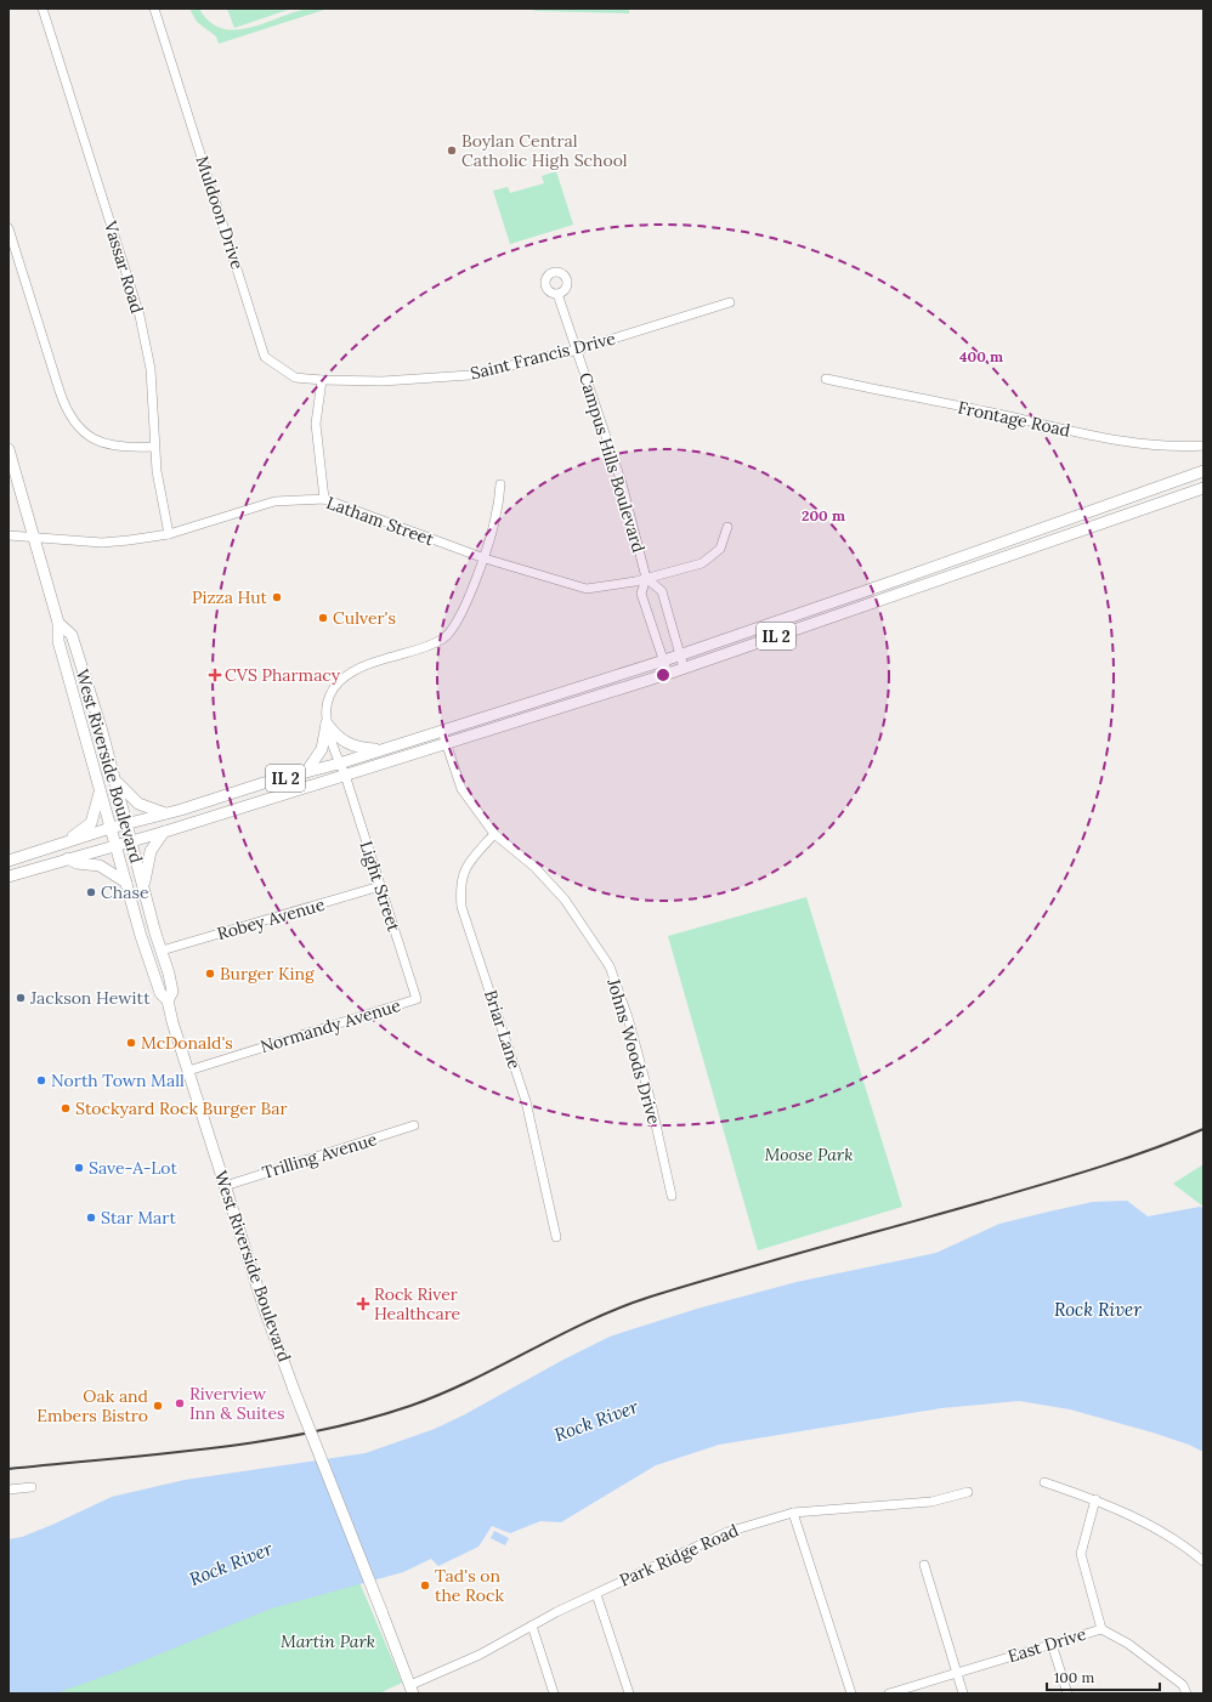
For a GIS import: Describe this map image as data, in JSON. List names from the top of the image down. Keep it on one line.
{"streets":{"main road":["IL 2","West Riverside Boulevard"],"street":["Muldoon Drive","Vassar Road","Saint Francis Drive","Frontage Road","Campus Hills Boulevard","Latham Street","Light Street","Robey Avenue","Normandy Avenue","Briar Lane","Johns Woods Drive","Trilling Avenue","Park Ridge Road","East Drive"]},"crossings":[["Muldoon Drive","Saint Francis Drive"],["Vassar Road","Latham Street"],["Saint Francis Drive","Campus Hills Boulevard"],["Campus Hills Boulevard","Latham Street"],["Campus Hills Boulevard","IL 2"],["Latham Street","West Riverside Boulevard"],["Latham Street","Light Street"],["IL 2","West Riverside Boulevard"],["IL 2","Light Street"],["IL 2","Johns Woods Drive"],["West Riverside Boulevard","Robey Avenue"],["West Riverside Boulevard","Normandy Avenue"],["West Riverside Boulevard","Trilling Avenue"],["West Riverside Boulevard","Park Ridge Road"],["Light Street","Robey Avenue"],["Light Street","Normandy Avenue"],["Briar Lane","Johns Woods Drive"]],"water":["Rock River"],"parks":["Moose Park","Martin Park"],"places":{"other":["Boylan Central Catholic High School","Pizza Hut","Culver's","Chase","Burger King","Jackson Hewitt","McDonald's","North Town Mall","Stockyard Rock Burger Bar","Save-A-Lot","Star Mart","Riverview Inn & Suites","Oak and Embers Bistro","Tad's on the Rock"],"health":["CVS Pharmacy","Rock River Healthcare"]},"scale_bar":"100 m","rings":["400 m","200 m"]}
